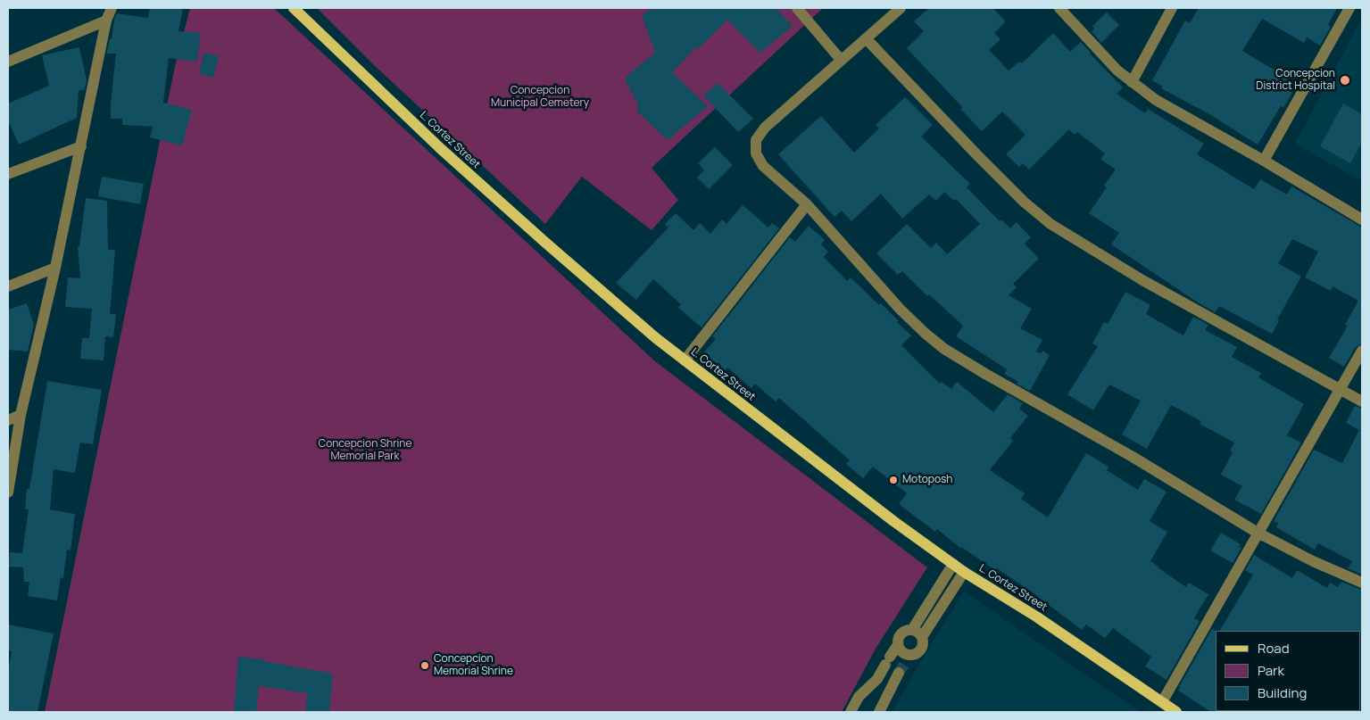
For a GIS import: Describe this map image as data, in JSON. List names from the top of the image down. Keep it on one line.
{"streets":{"main road":["L. Cortez Street"]},"parks":["Concepcion Municipal Cemetery","Concepcion Shrine Memorial Park"],"places":["Concepcion District Hospital","Motoposh","Concepcion Memorial Shrine"],"legend":["Road","Park","Building"]}
